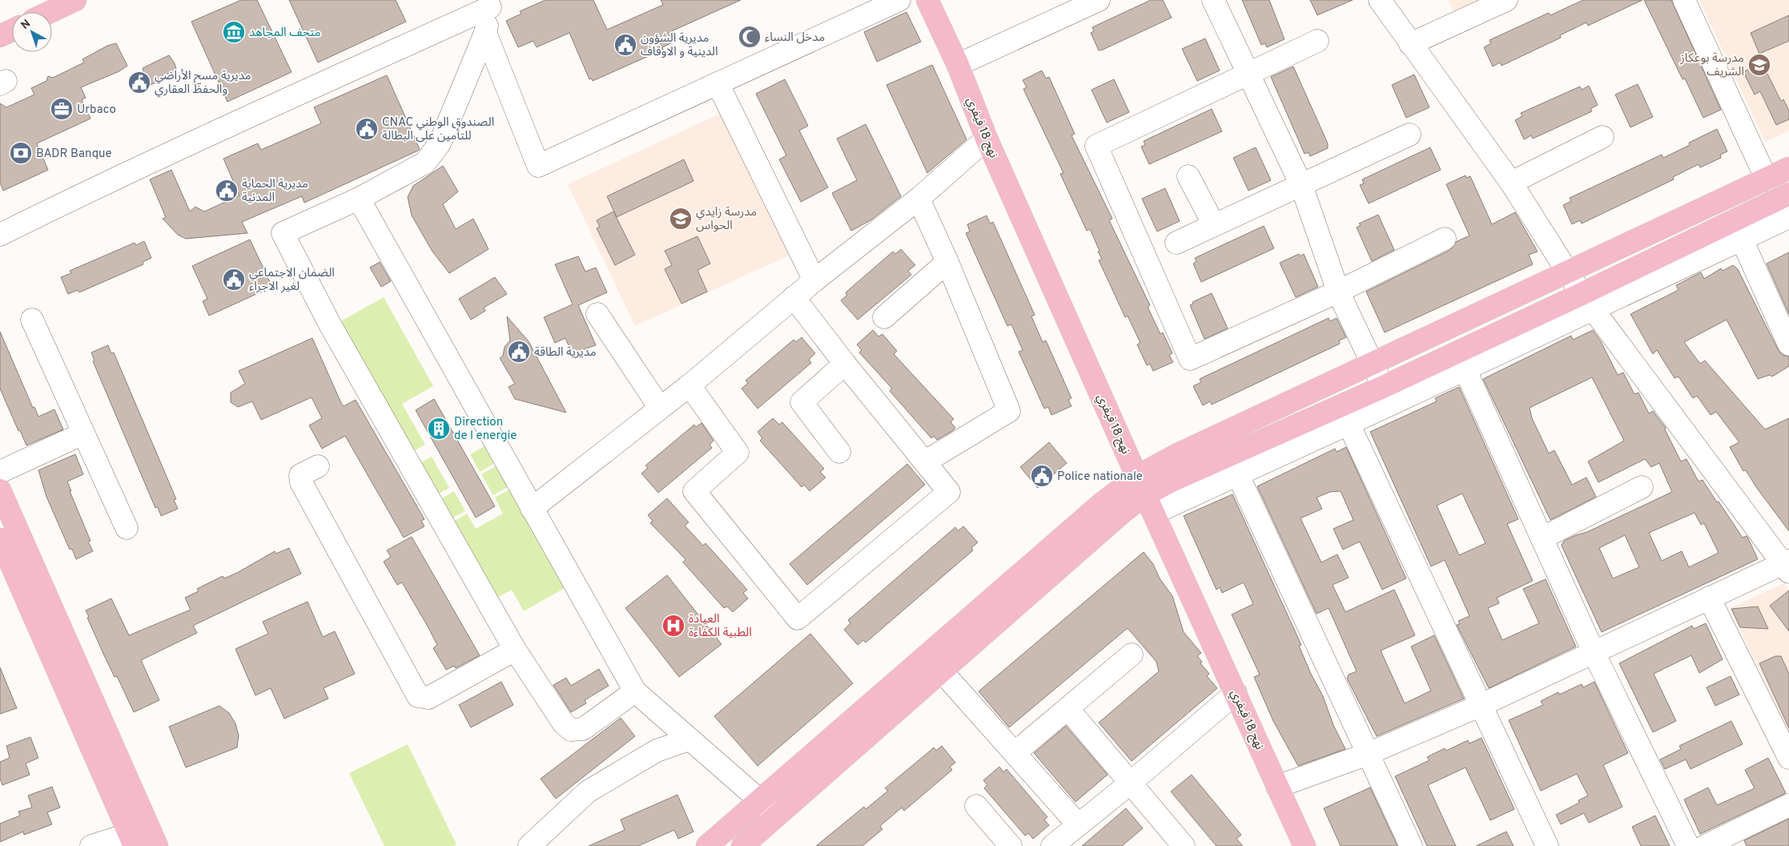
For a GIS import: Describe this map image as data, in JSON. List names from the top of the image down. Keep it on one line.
{"streets":{"main road":["نهج 18 فيفري"]},"places":{"museum":["متحف المجاهد"],"mosque":["مدخل النساء"],"public building":["مديرية الشؤون الدينية و الاوقاف","مديرية مسح الأراضي والحفظ العقاري","CNAC الصندوق الوطني للتأمين على البطالة","مديرية الحماية المدنية","الضمان الاجتماعي لغير الاجراء","مديرية الطاقة","Police nationale"],"school or university":["مدرسة بوعكاز الشريف","مدرسة زايدي الحواس"],"office":["Urbaco"],"bank":["BADR Banque"],"building":["Direction de l energie"],"hospital":["العيادة الطبية الكفاءة"]},"north":"top left"}
